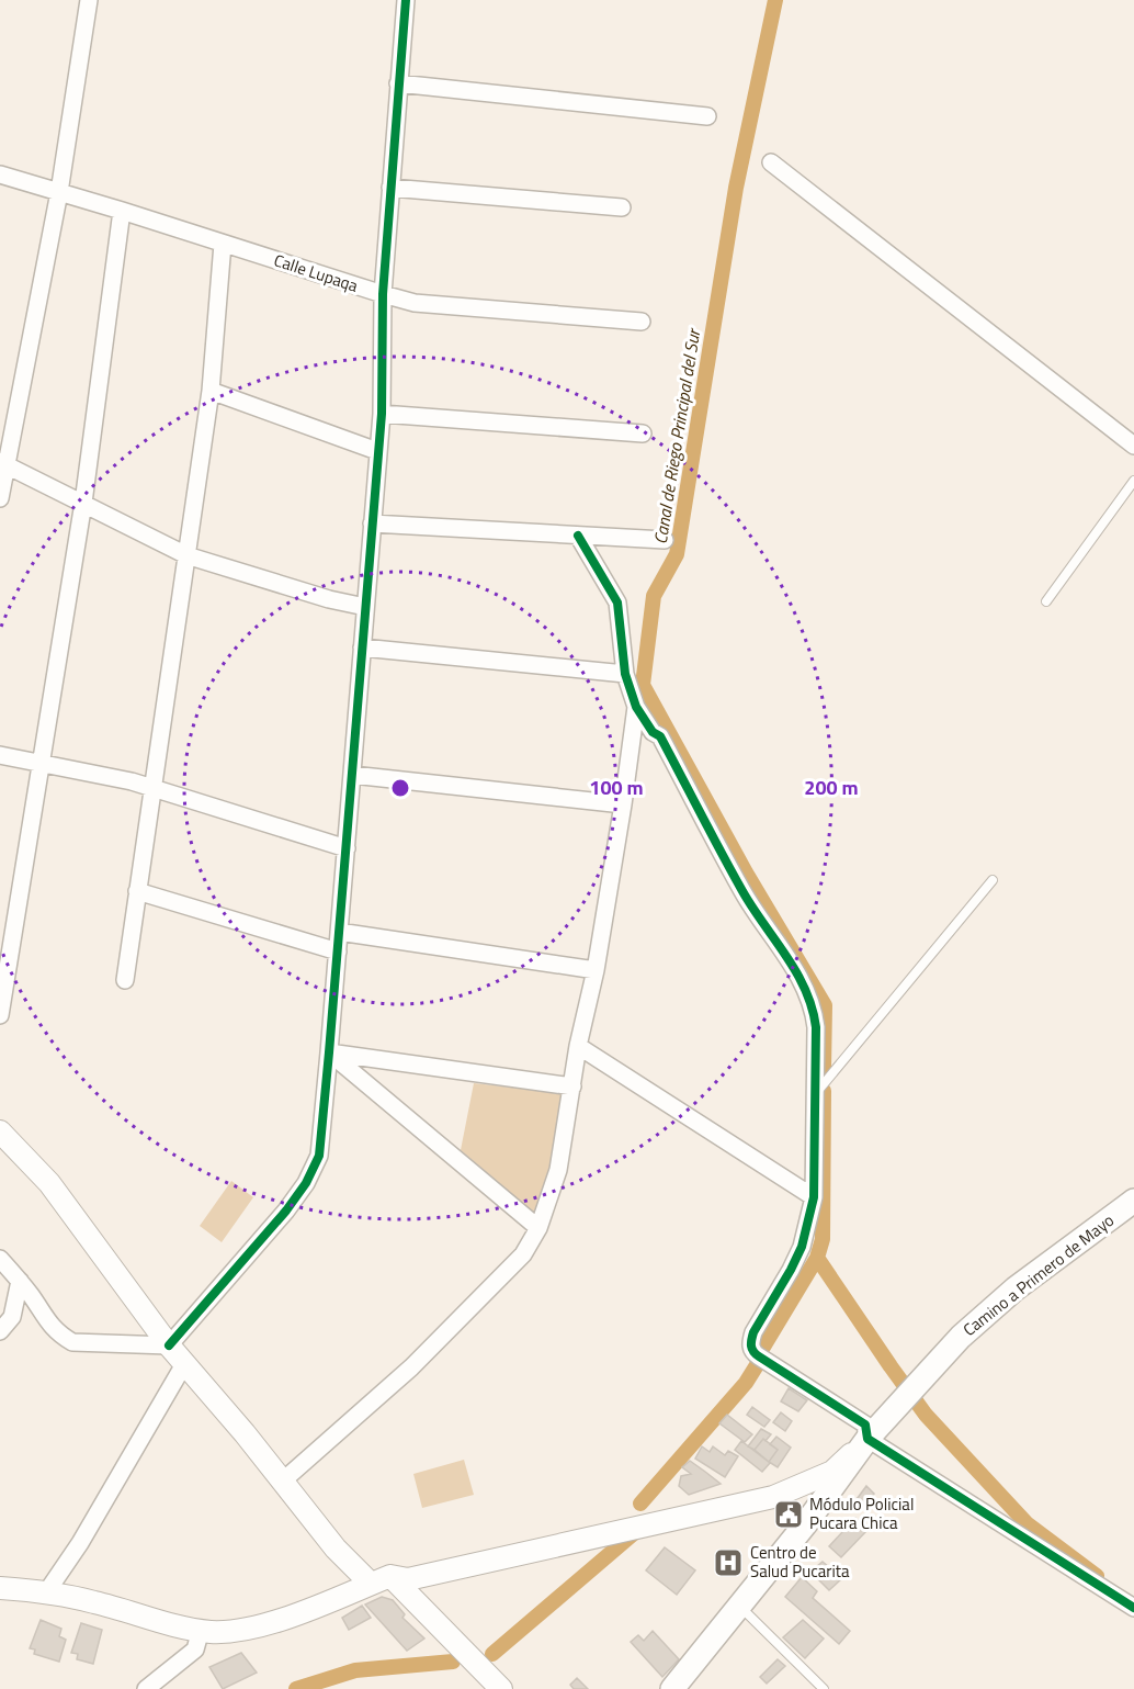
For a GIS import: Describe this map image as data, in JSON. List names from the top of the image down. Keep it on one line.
{"streets":{"main road":["Camino a Primero de Mayo"],"street":["Calle Lupaqa"]},"water":["Canal de Riego Principal del Sur"],"places":{"public building":["Módulo Policial Pucara Chica"],"hospital":["Centro de Salud Pucarita"]},"rings":["100 m","200 m"]}
